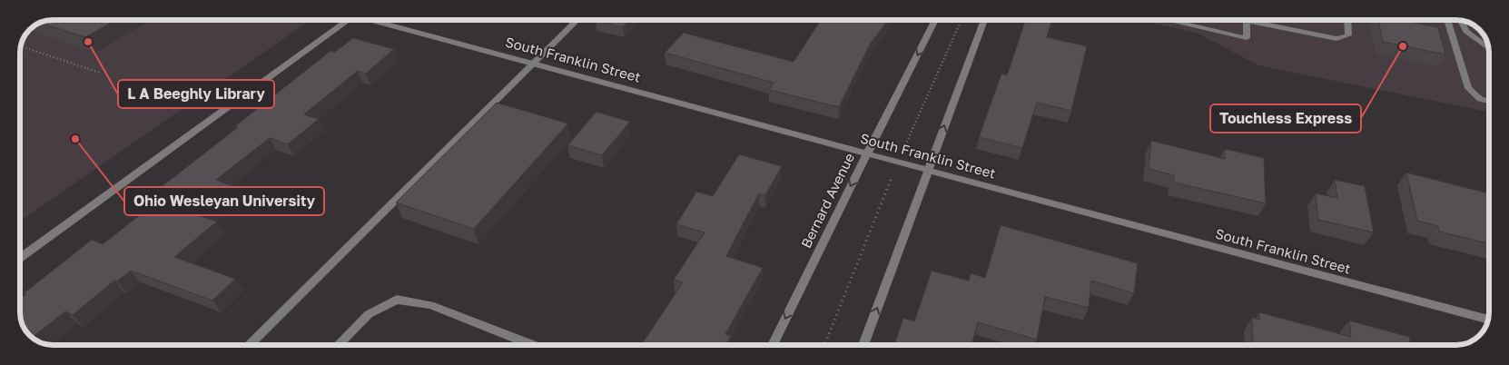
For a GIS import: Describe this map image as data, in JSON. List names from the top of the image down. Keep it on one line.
{"streets":{"street":["South Franklin Street","Bernard Avenue"]},"crossings":[["South Franklin Street","Bernard Avenue"]],"places":["L A Beeghly Library","Touchless Express","Ohio Wesleyan University"]}
